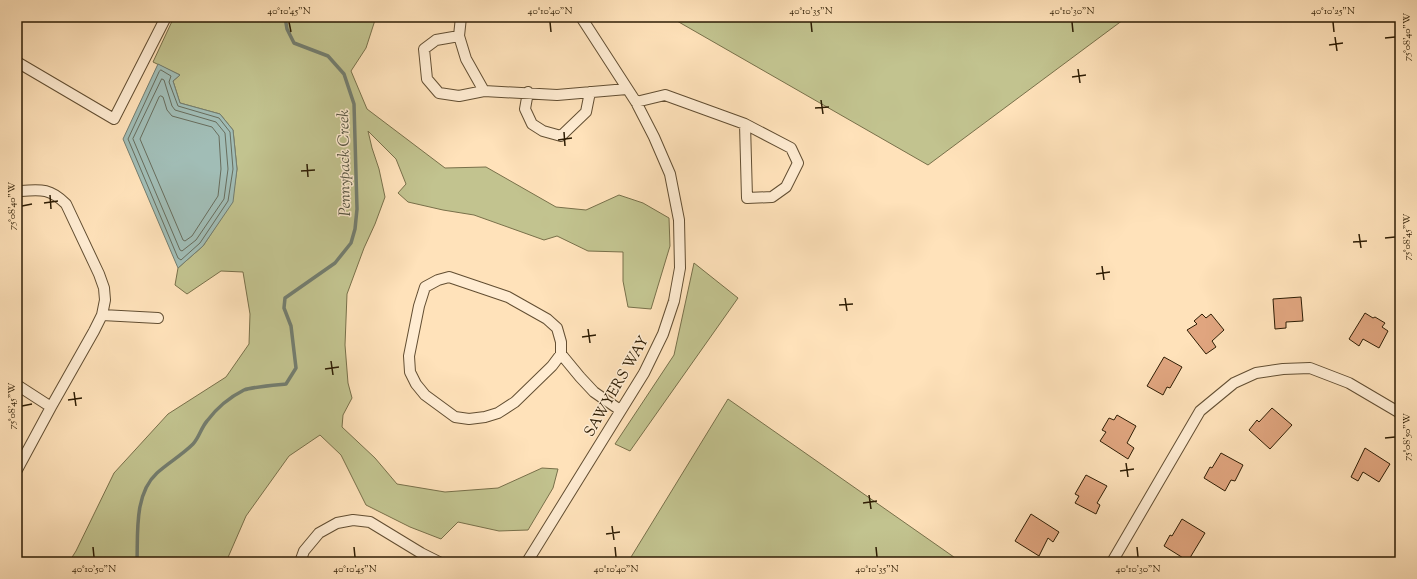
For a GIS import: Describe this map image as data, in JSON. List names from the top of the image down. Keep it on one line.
{"streets":{"street":["SAWYERS WAY"]},"water":["Pennypack Creek"],"coordinates":["40°10'45\"N","40°10'40\"N","40°10'35\"N","40°10'30\"N","40°10'25\"N","75°08'40\"W","75°08'45\"W","75°08'50\"W","40°10'50\"N"]}
